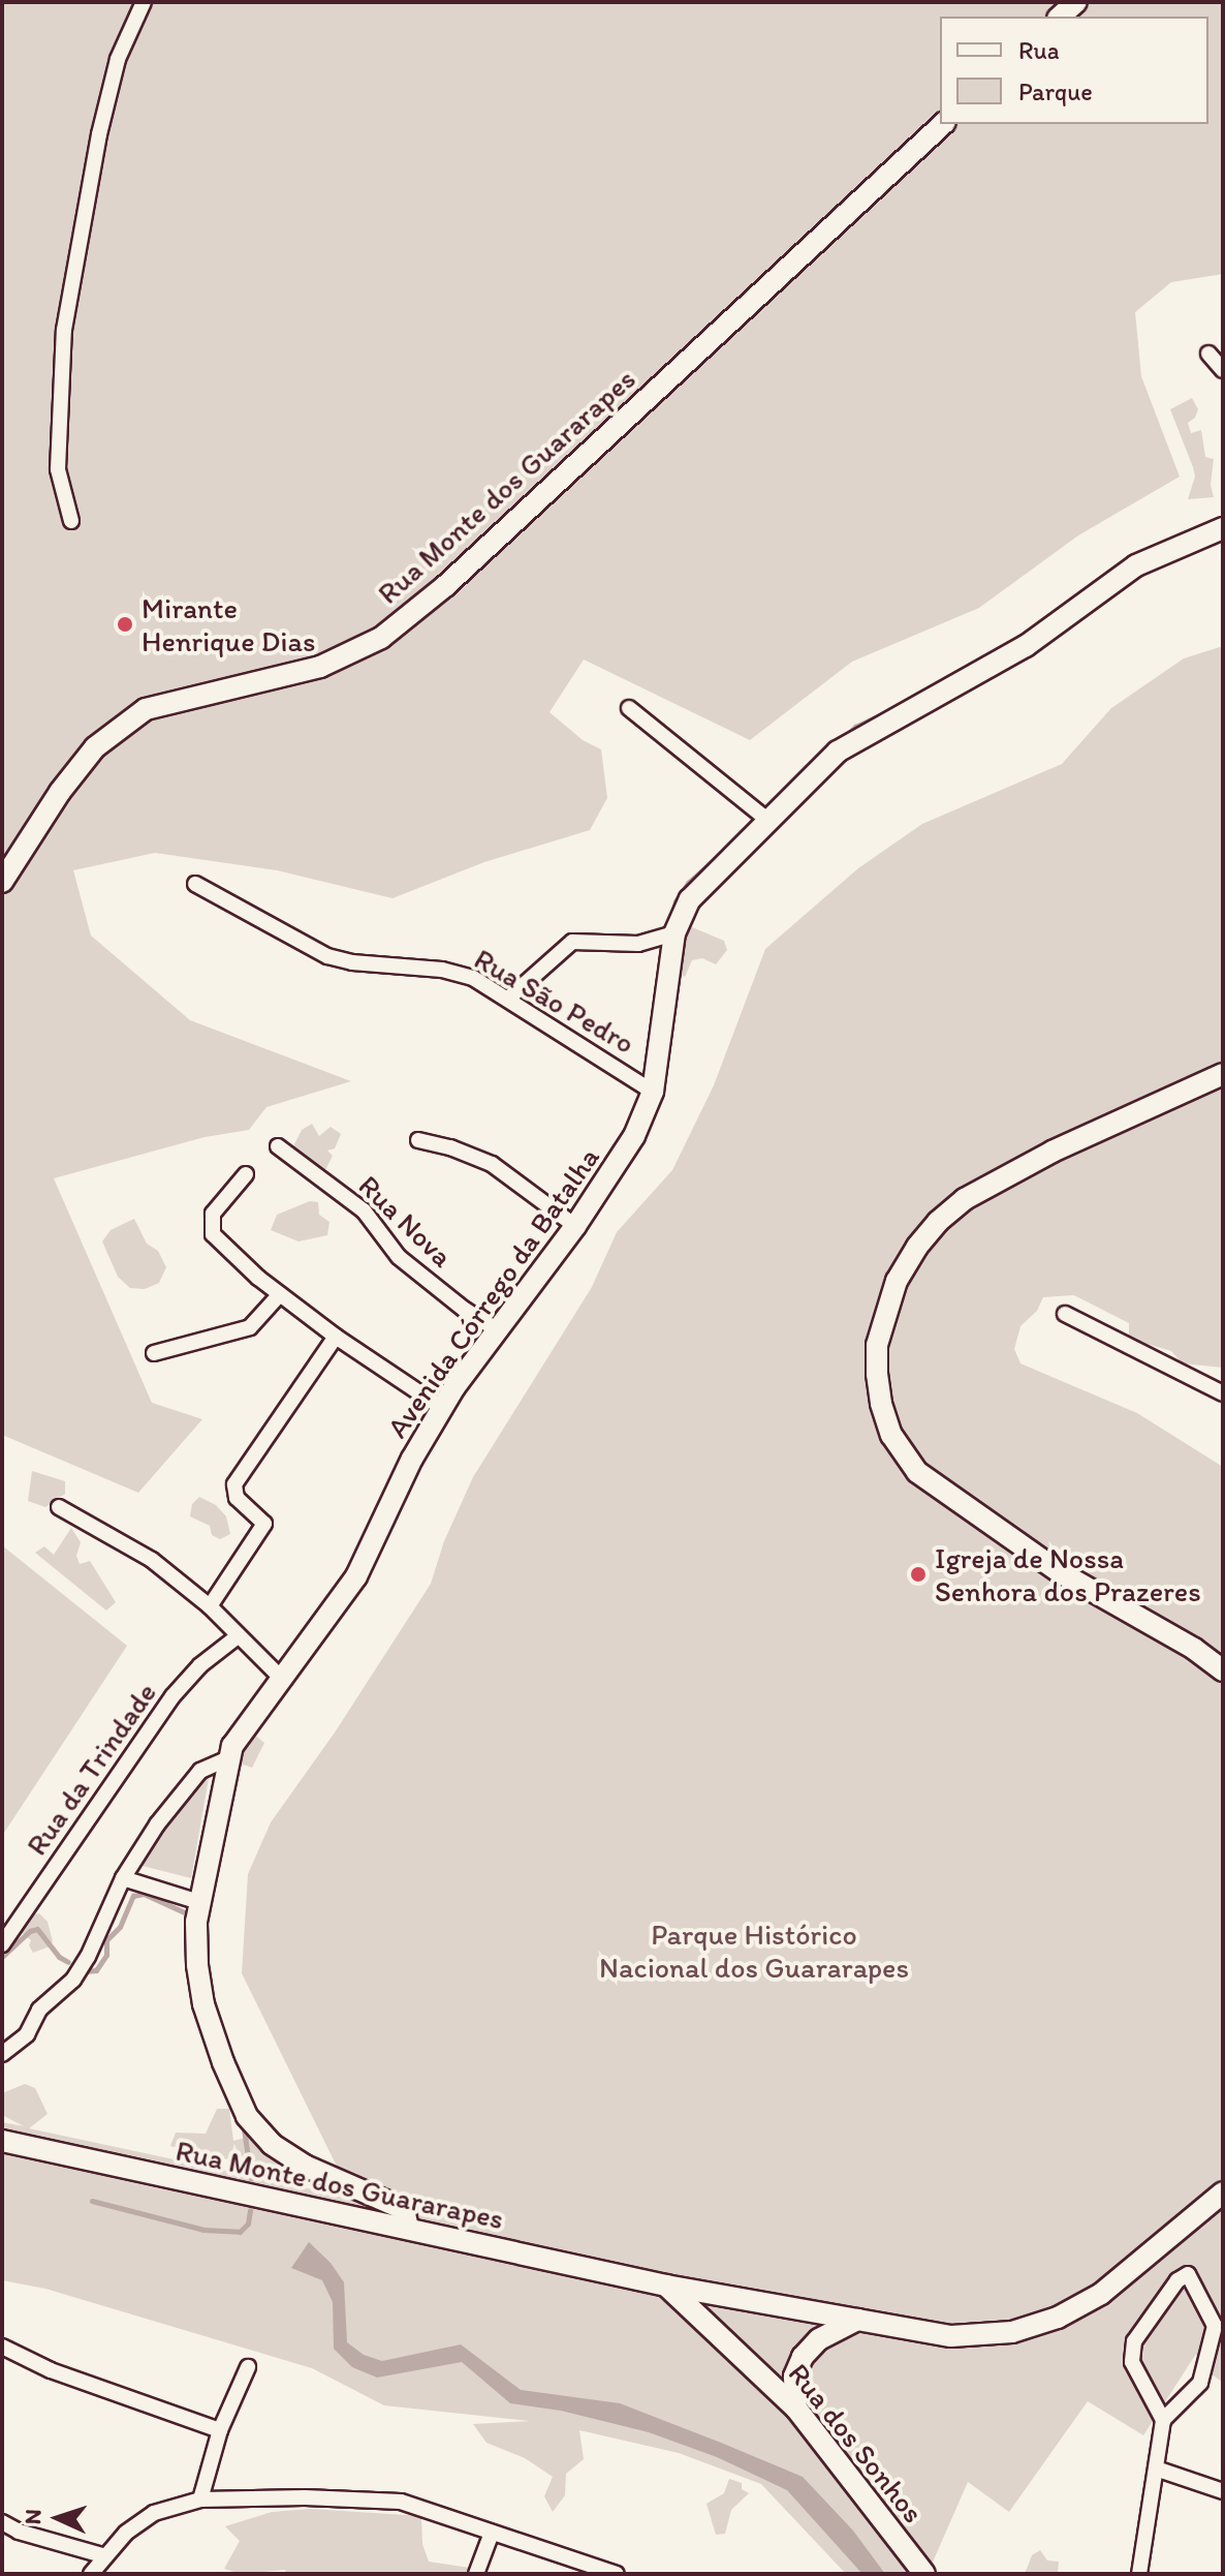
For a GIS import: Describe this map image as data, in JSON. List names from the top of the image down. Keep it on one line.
{"streets":{"main road":["Rua Monte dos Guararapes","Avenida Córrego da Batalha","Rua dos Sonhos"],"street":["Rua São Pedro","Rua Nova","Rua da Trindade"]},"crossings":[["Rua Monte dos Guararapes","Avenida Córrego da Batalha"],["Rua Monte dos Guararapes","Rua dos Sonhos"],["Rua São Pedro","Avenida Córrego da Batalha"],["Rua Nova","Avenida Córrego da Batalha"]],"parks":["Parque Histórico Nacional dos Guararapes"],"places":["Mirante Henrique Dias","Igreja de Nossa Senhora dos Prazeres"],"legend":["Rua","Parque"],"north":"left"}
